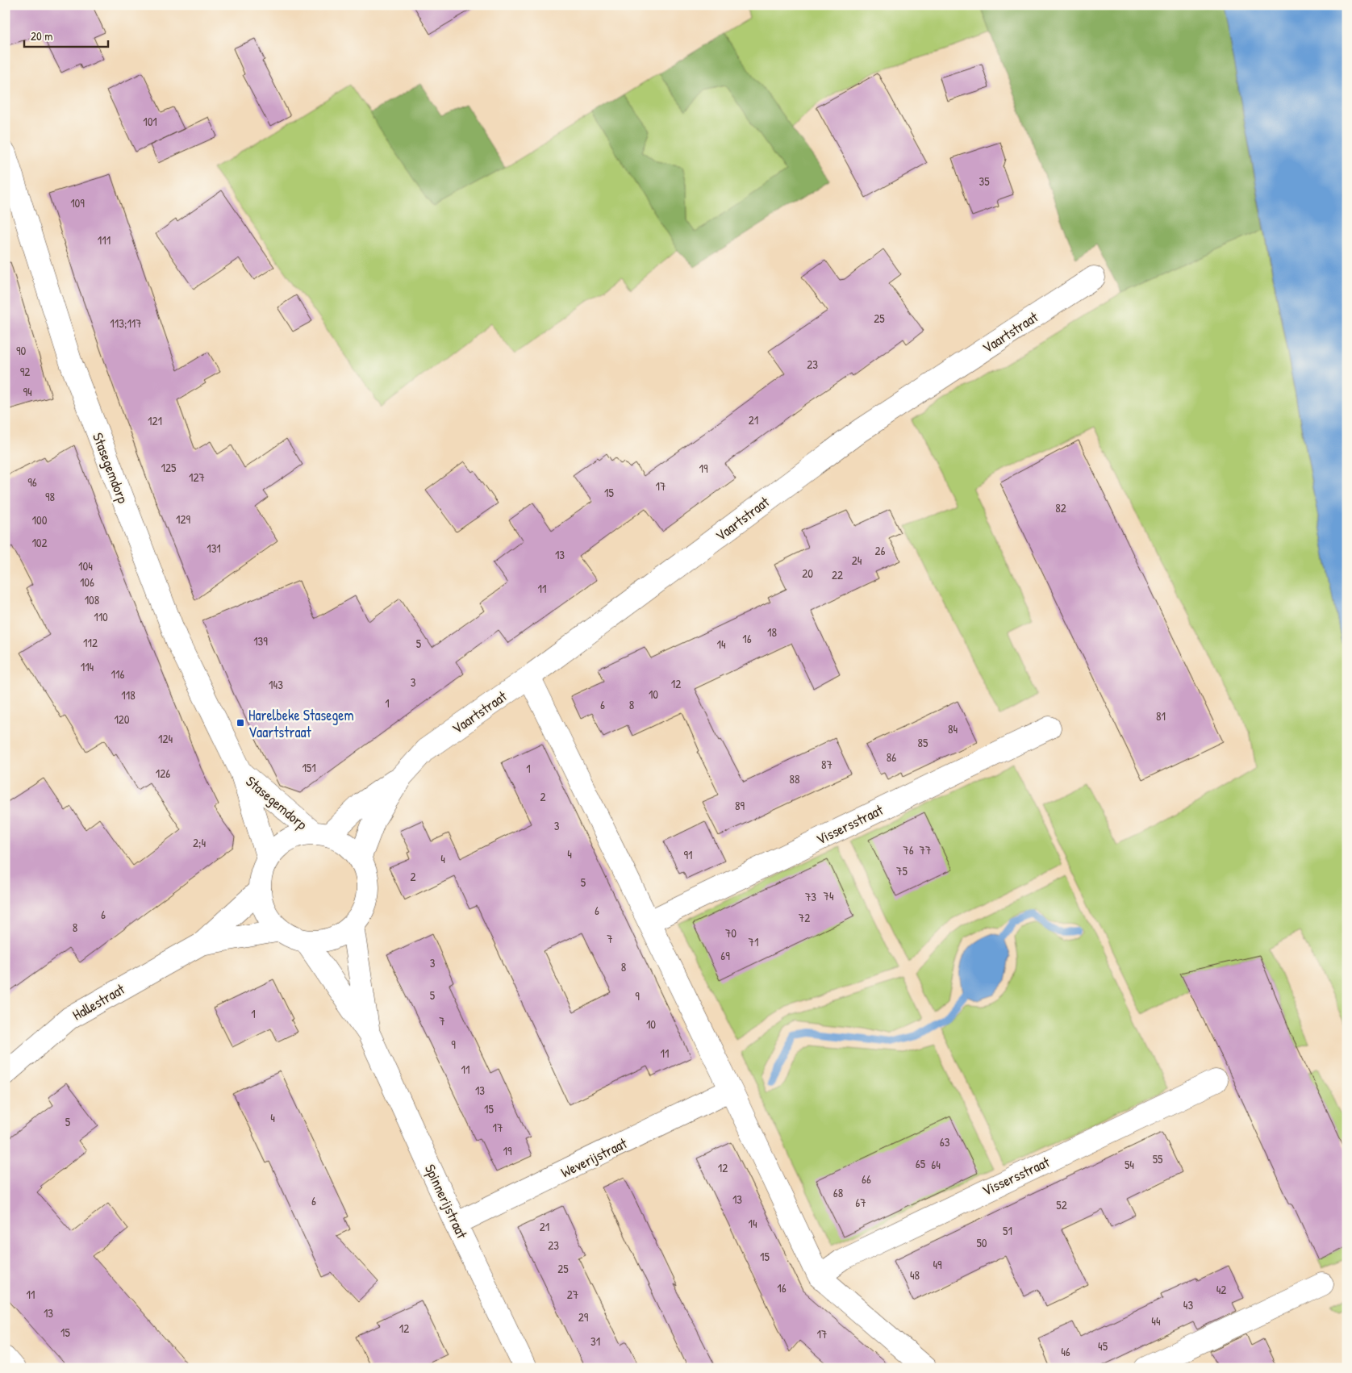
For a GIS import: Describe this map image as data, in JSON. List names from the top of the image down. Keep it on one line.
{"streets":{"street":["Vaartstraat","Stasegemdorp","Vissersstraat","Hallestraat","Weverijstraat","Spinnerijstraat"]},"crossings":[["Vaartstraat","Stasegemdorp"],["Vaartstraat","Hallestraat"],["Vaartstraat","Spinnerijstraat"],["Stasegemdorp","Hallestraat"],["Stasegemdorp","Spinnerijstraat"],["Hallestraat","Spinnerijstraat"],["Weverijstraat","Spinnerijstraat"]],"places":{"transit":["Harelbeke Stasegem Vaartstraat"]},"house_numbers":["101","35","109","111","25","113;117","90","23","92","94","21","121","125","19","127","96","17","15","98","82","129","100","102","131","26","13","24","104","20","22","106","11","108","110","18","16","139","112","5","14","114","116","3","12","143","10","118","1","6","8","81","120","84","124","85","86","87","151","1","126","88","2","89","3","2;4","76","77","4","91","4","75","2","5","74","73","6","6","72","8","70","7","71","69","3","8","5","9","1","7","10","9","11","11","13","15","4","5","17","63","19","55","65","64","54","12","66","68","13","6","67","52","14","21","51","50","23","15","49","25","48","16","42","11","27","43","13","29","44","12","15","17","31","45","46"],"scale_bar":"20 m"}
